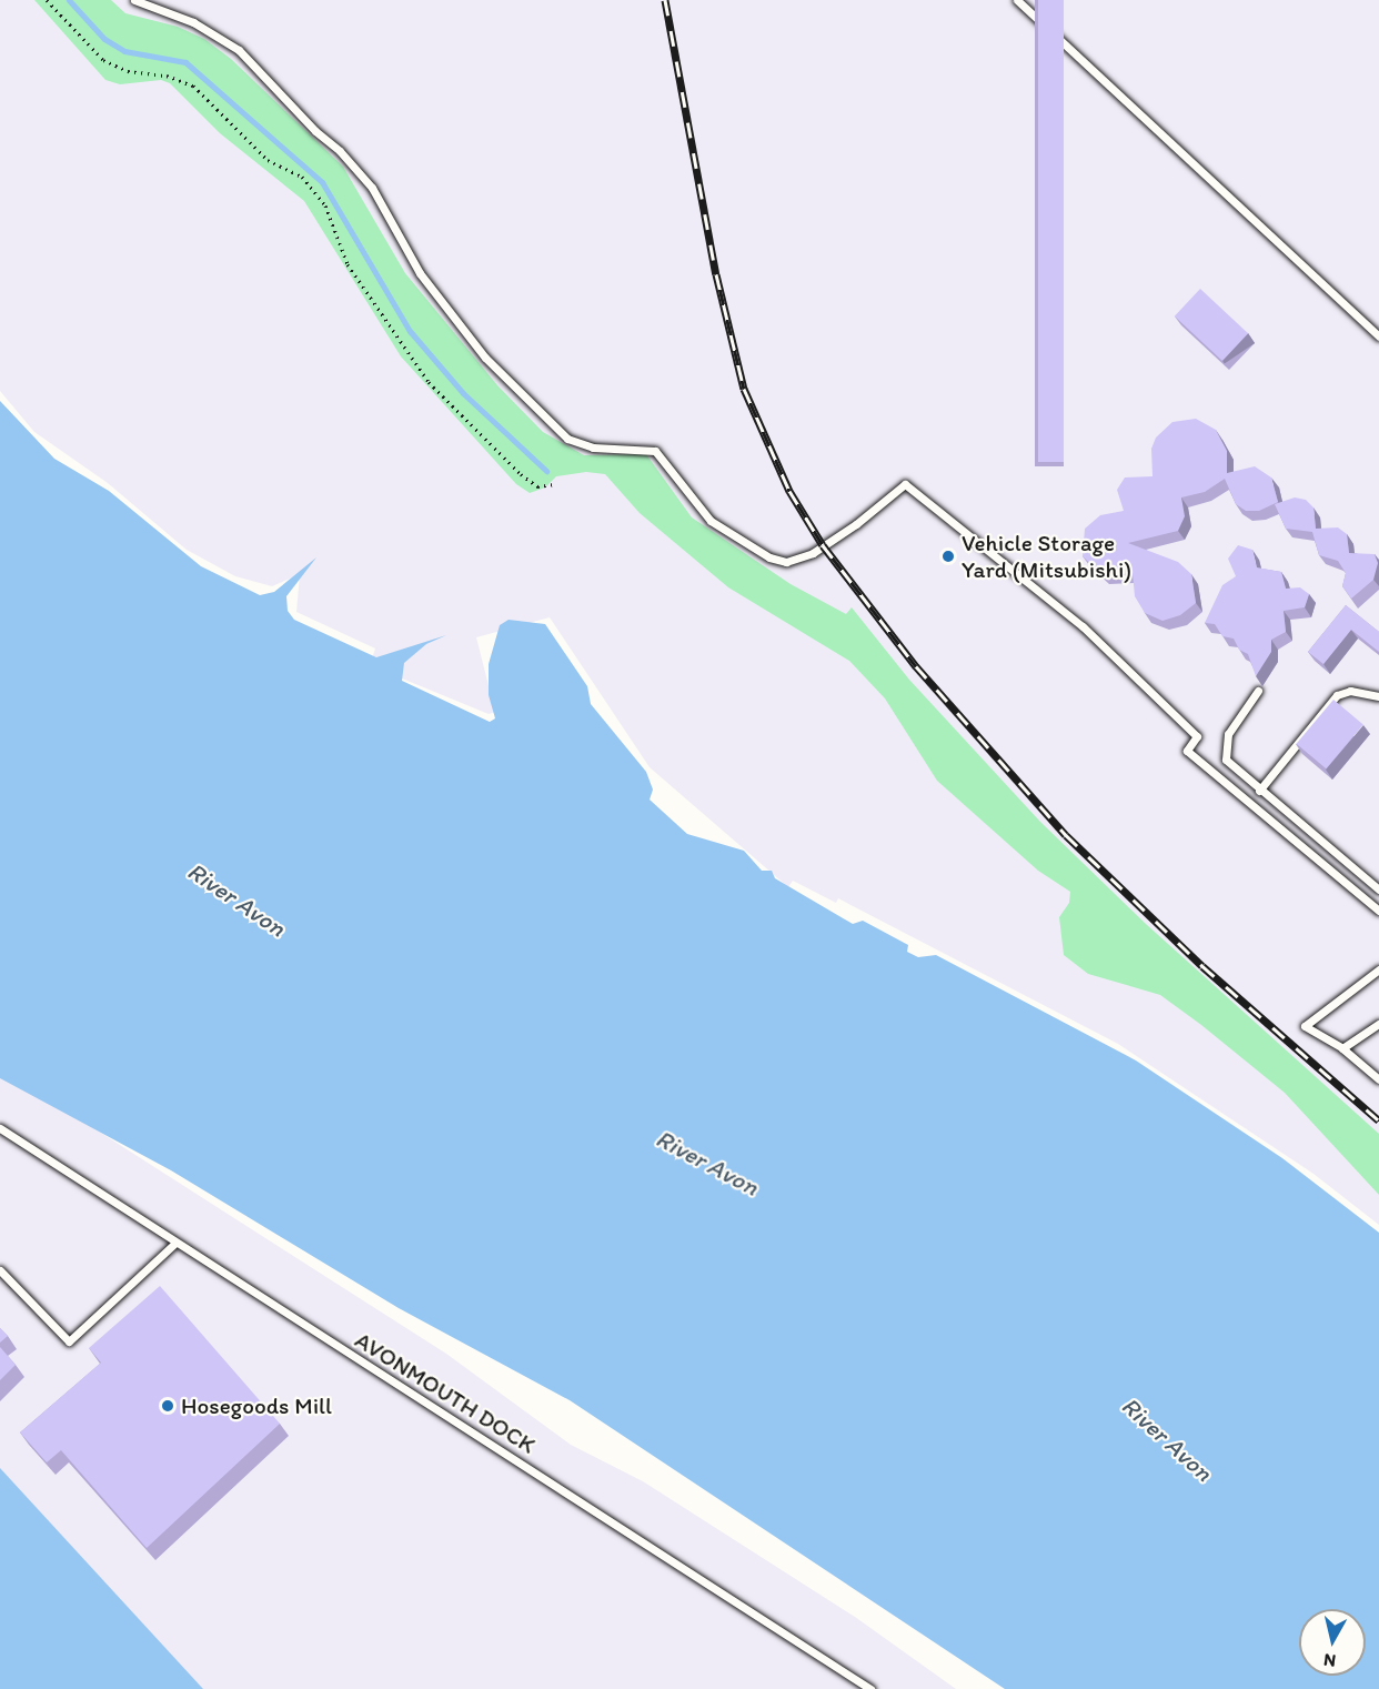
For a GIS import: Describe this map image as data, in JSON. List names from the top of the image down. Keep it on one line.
{"streets":{"lane":["AVONMOUTH DOCK"]},"water":["River Avon"],"places":["Vehicle Storage Yard (Mitsubishi)","Hosegoods Mill"],"north":"bottom"}
